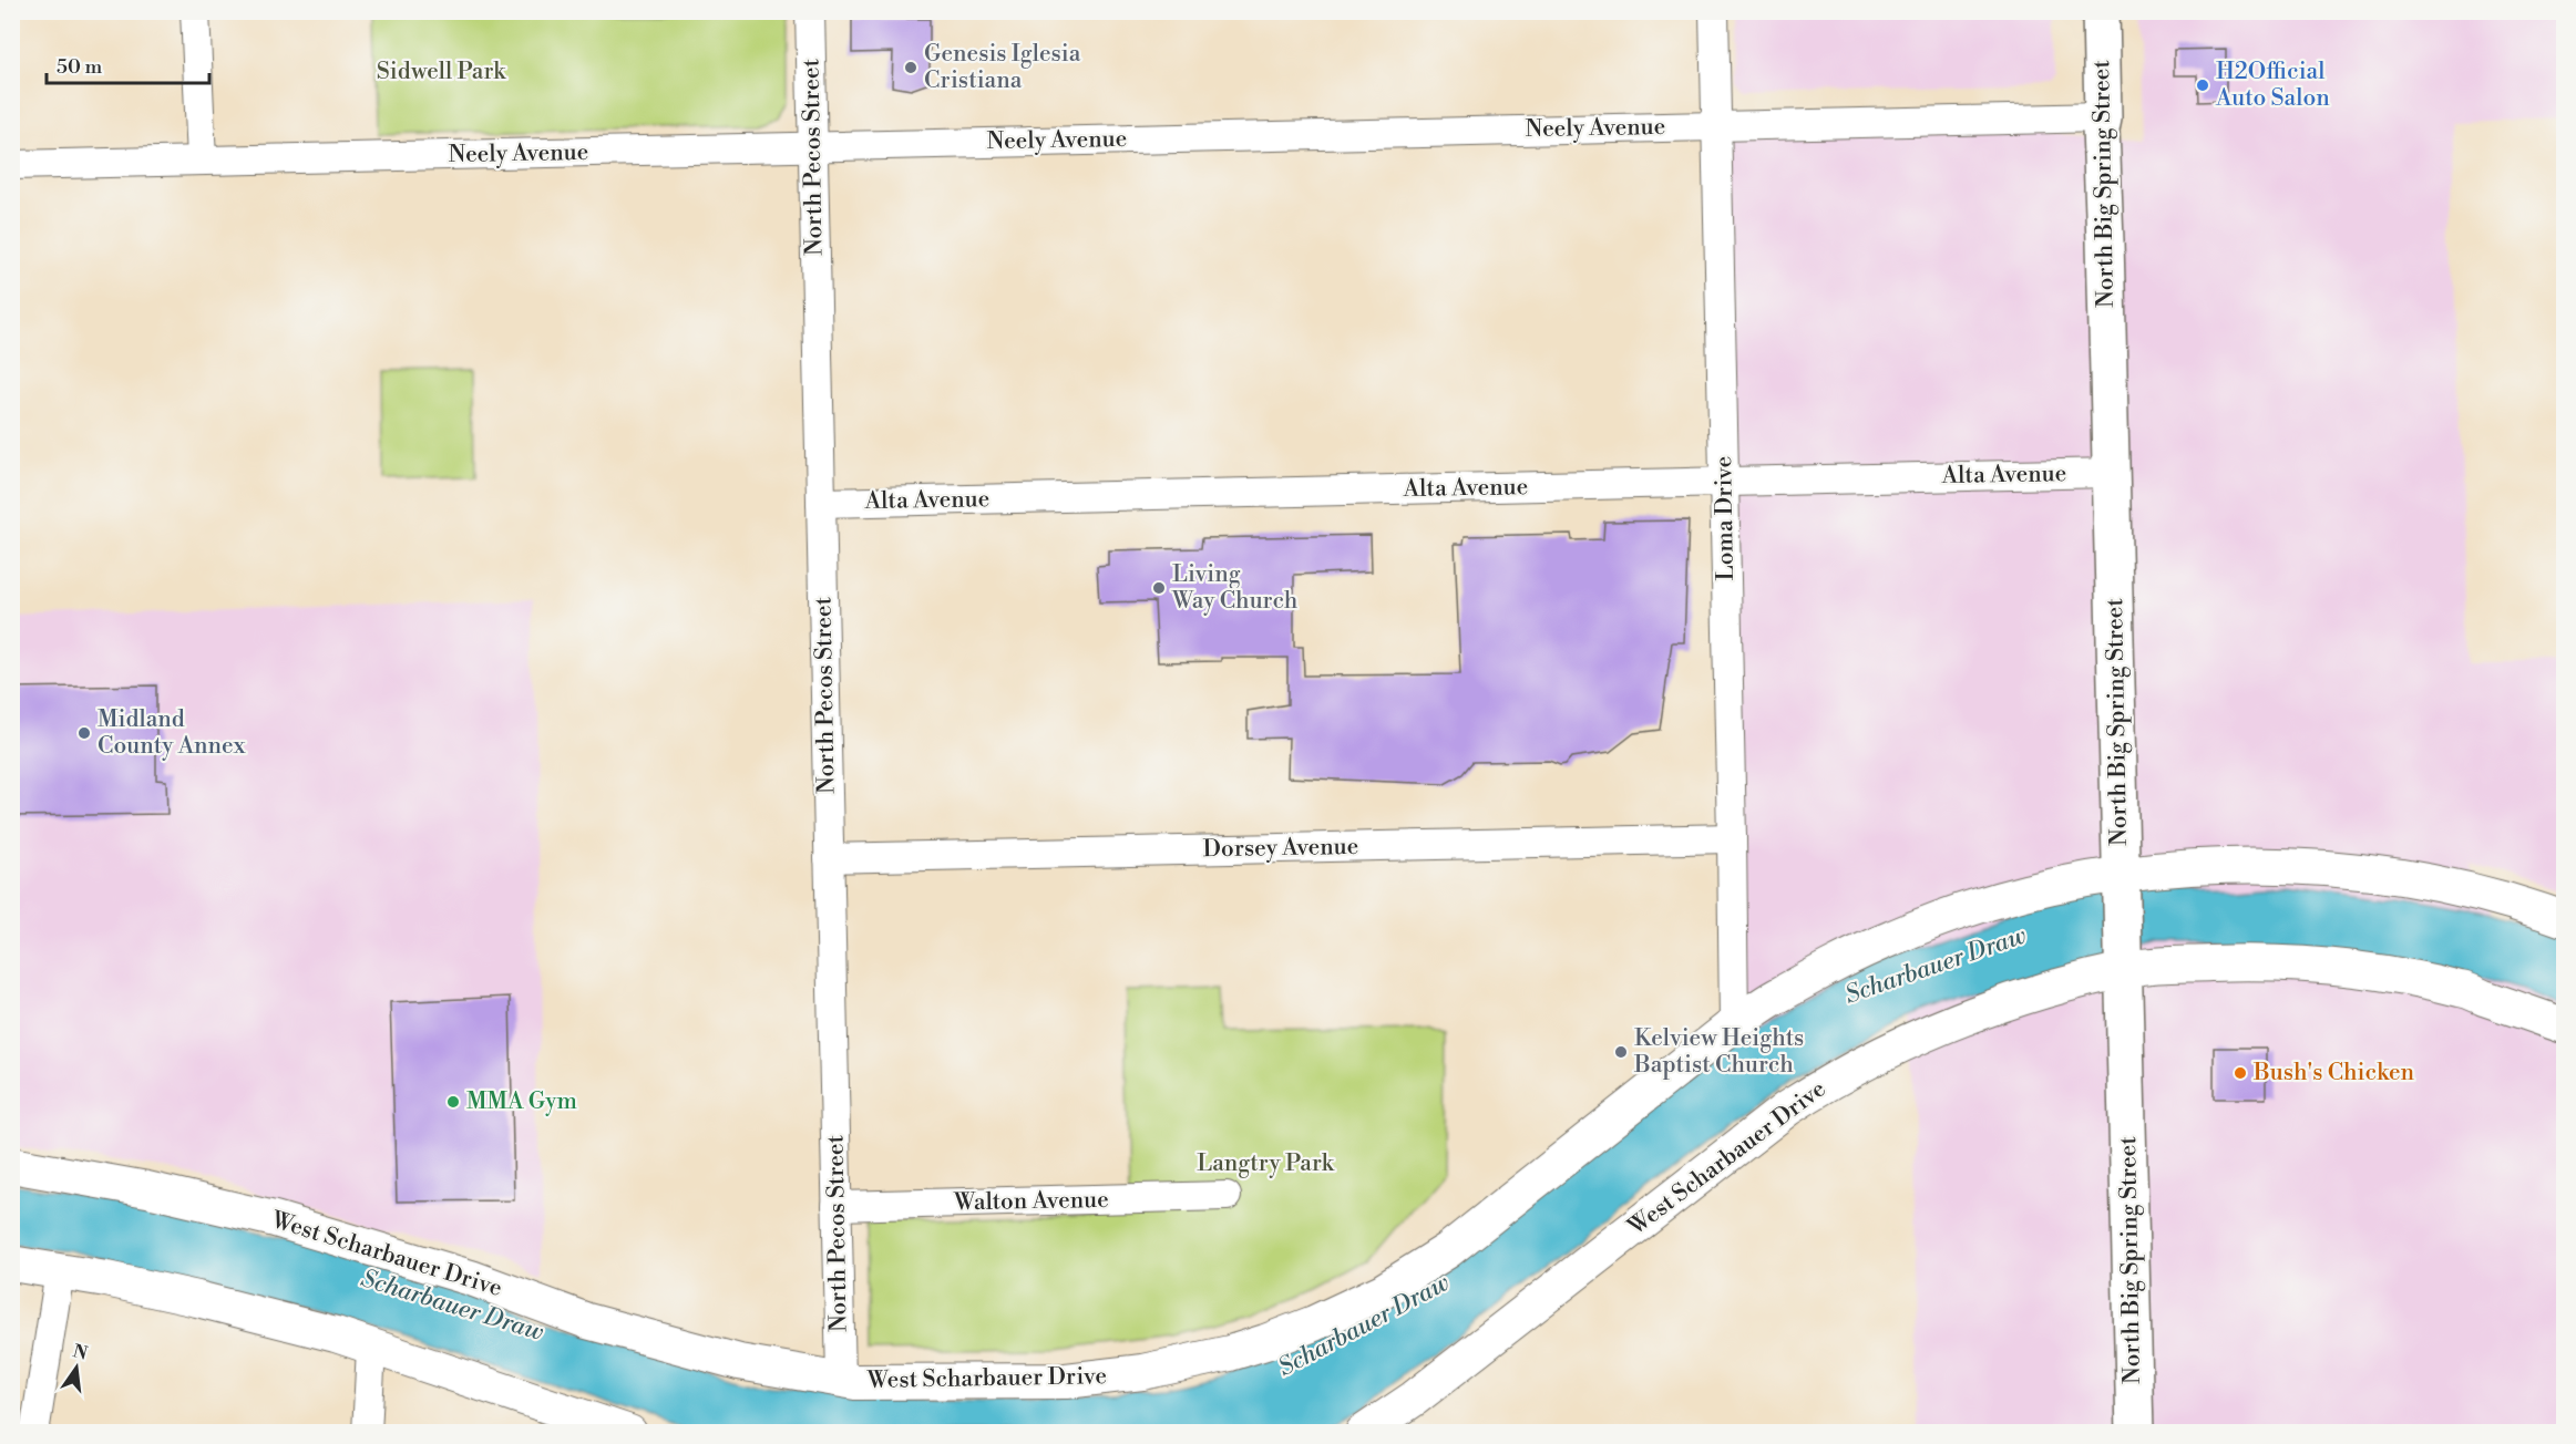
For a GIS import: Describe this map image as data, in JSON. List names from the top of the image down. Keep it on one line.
{"streets":{"highway":["North Big Spring Street"],"main road":["West Scharbauer Drive"],"street":["Neely Avenue","North Pecos Street","Alta Avenue","Loma Drive","Dorsey Avenue","Walton Avenue"]},"crossings":[["Neely Avenue","North Pecos Street"],["Neely Avenue","North Big Spring Street"],["Neely Avenue","Loma Drive"],["North Pecos Street","Alta Avenue"],["North Pecos Street","Dorsey Avenue"],["North Pecos Street","West Scharbauer Drive"],["North Pecos Street","Walton Avenue"],["North Big Spring Street","Alta Avenue"],["North Big Spring Street","West Scharbauer Drive"],["Alta Avenue","Loma Drive"],["Loma Drive","Dorsey Avenue"],["Loma Drive","West Scharbauer Drive"]],"water":["Scharbauer Draw"],"parks":["Sidwell Park","Langtry Park"],"places":["Genesis Iglesia Cristiana","H2Official Auto Salon","Living Way Church","Midland County Annex","Kelview Heights Baptist Church","Bush's Chicken","MMA Gym"],"scale_bar":"50 m","north":"top"}
